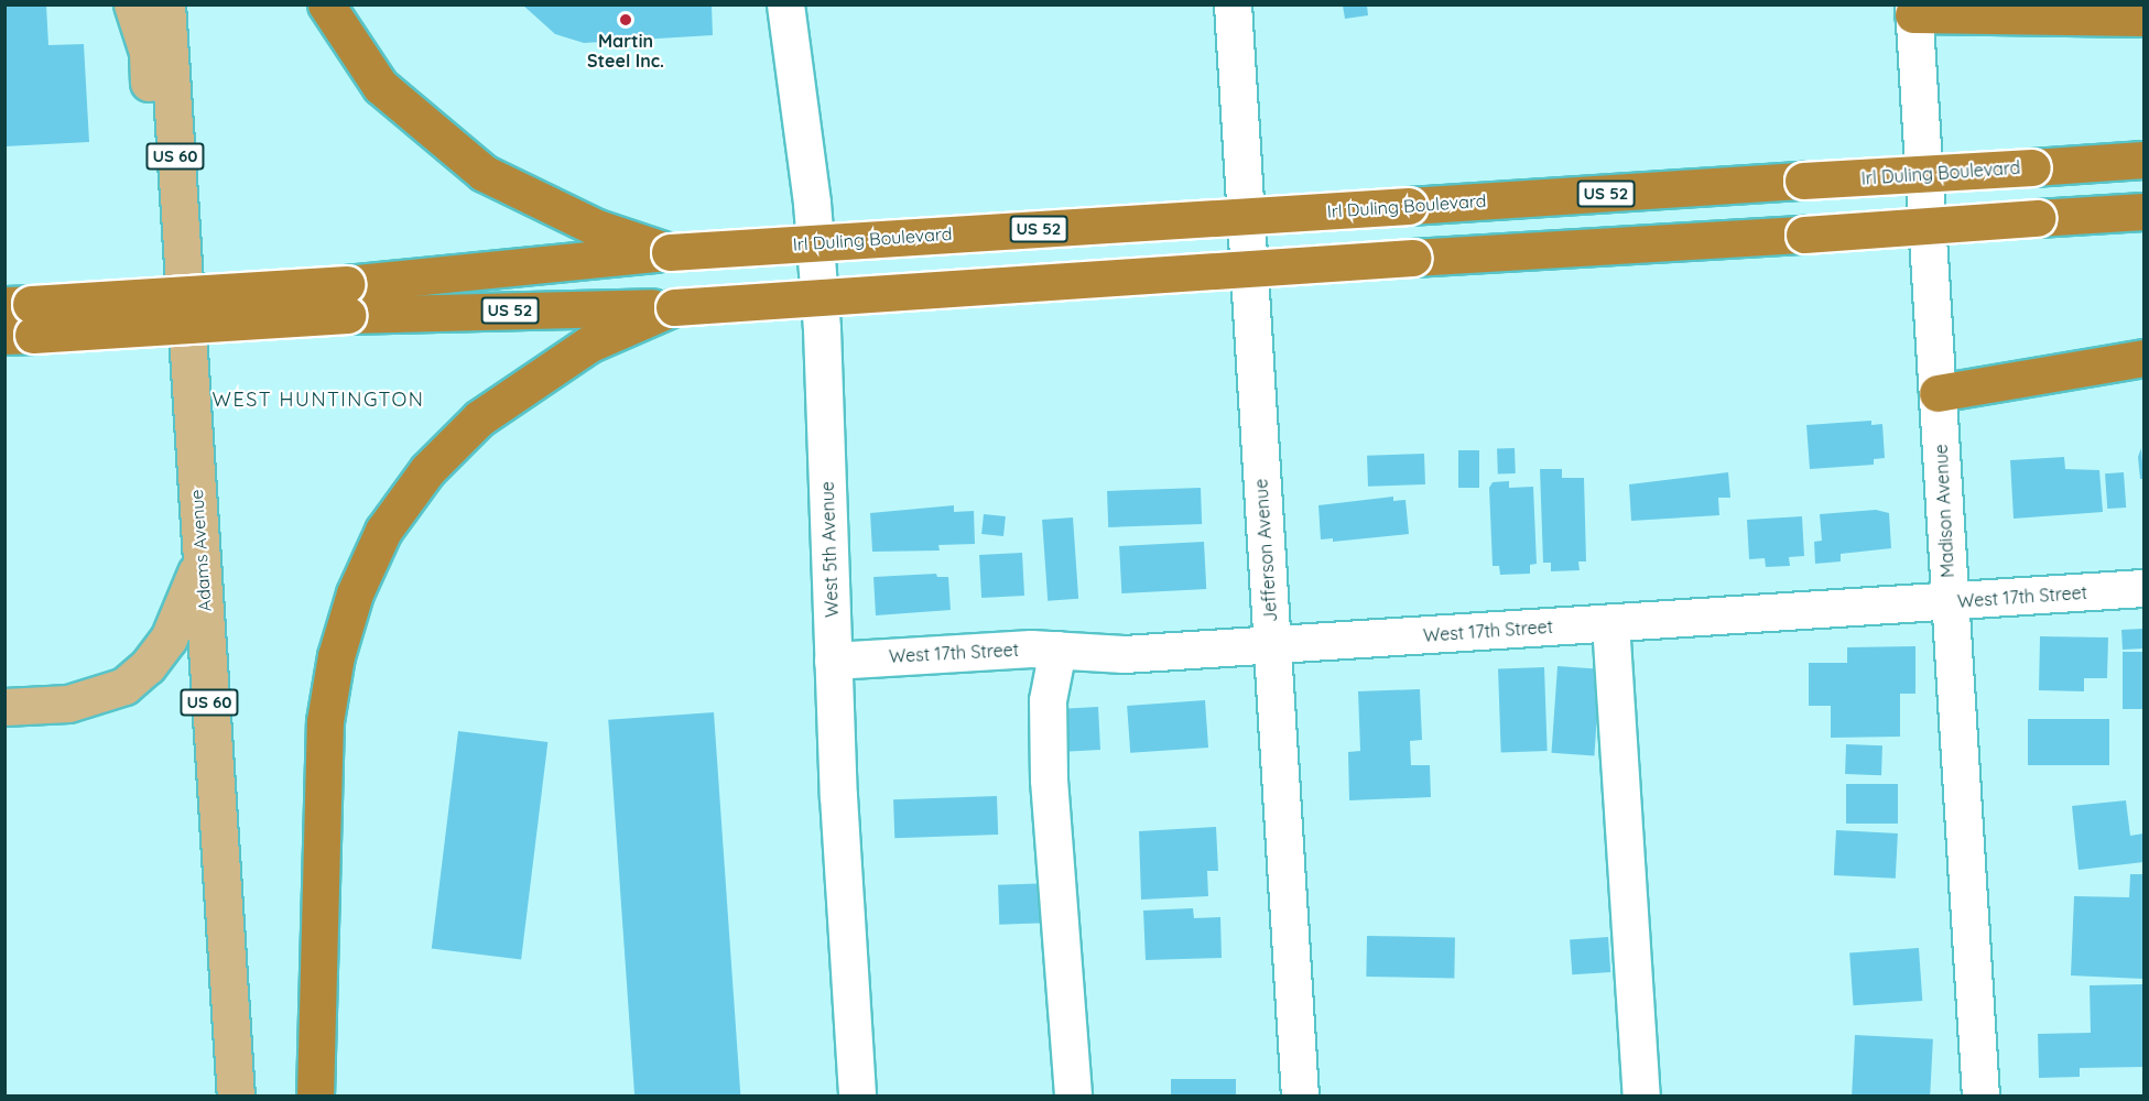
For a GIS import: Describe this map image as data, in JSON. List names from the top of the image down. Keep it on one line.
{"streets":{"highway":["Irl Duling Boulevard","US 52"],"main road":["US 60","Adams Avenue"],"street":["Madison Avenue","West 5th Avenue","Jefferson Avenue","West 17th Street"]},"crossings":[["Irl Duling Boulevard","US 52"],["Madison Avenue","West 17th Street"],["West 5th Avenue","West 17th Street"],["Jefferson Avenue","West 17th Street"]],"districts":["WEST HUNTINGTON"],"places":["Martin Steel Inc."]}
